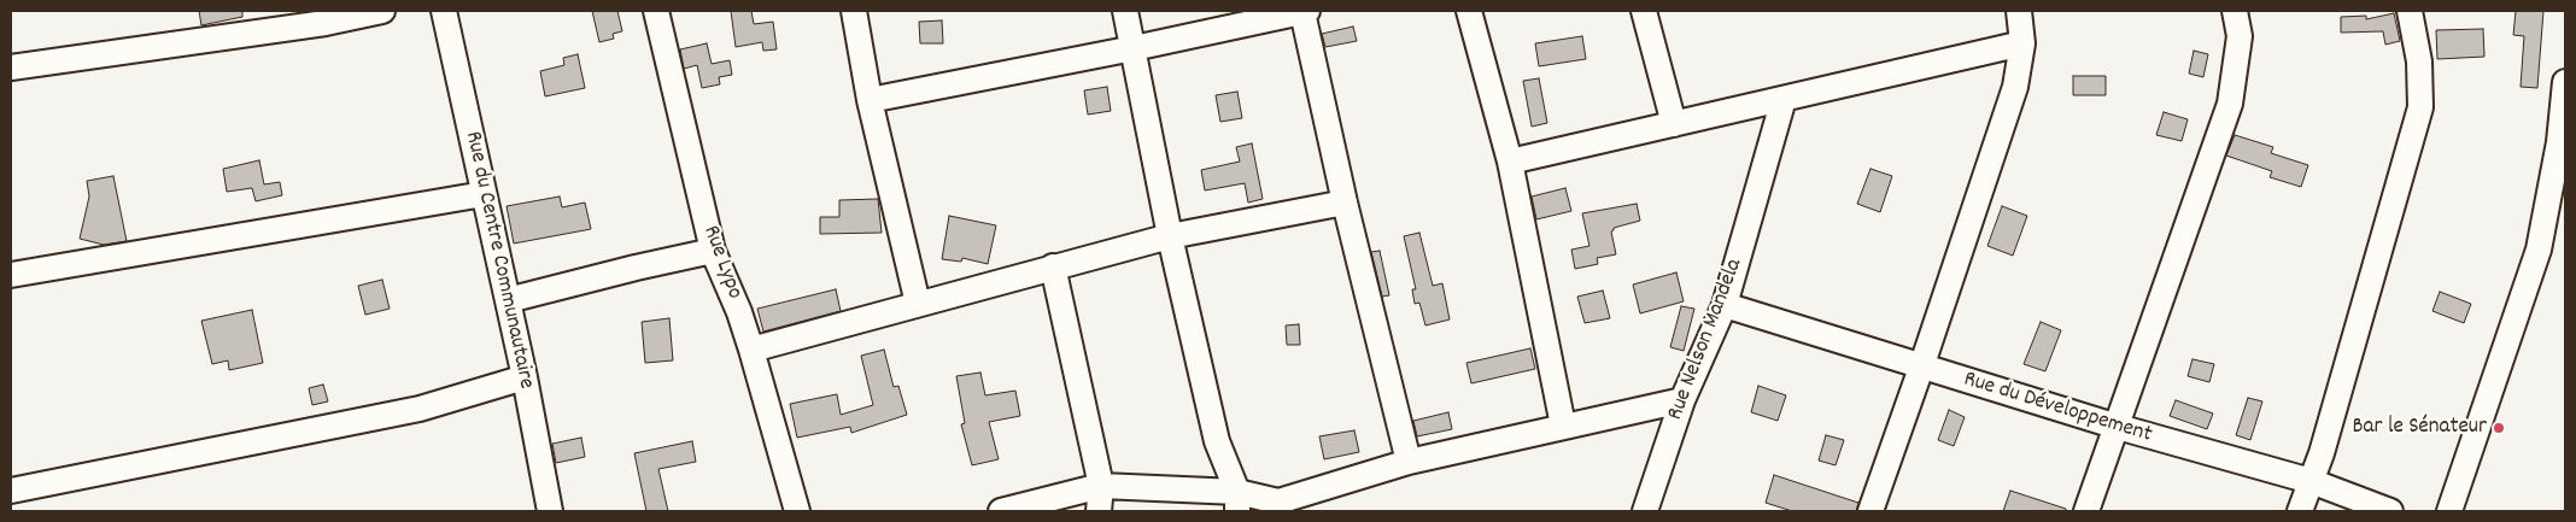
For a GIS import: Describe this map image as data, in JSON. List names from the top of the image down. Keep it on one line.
{"streets":{"street":["Rue du Centre Communautaire","Rue Lypo","Rue Nelson Mandela","Rue du Développement"]},"crossings":[["Rue Nelson Mandela","Rue du Développement"]],"places":["Bar le Sénateur"]}
